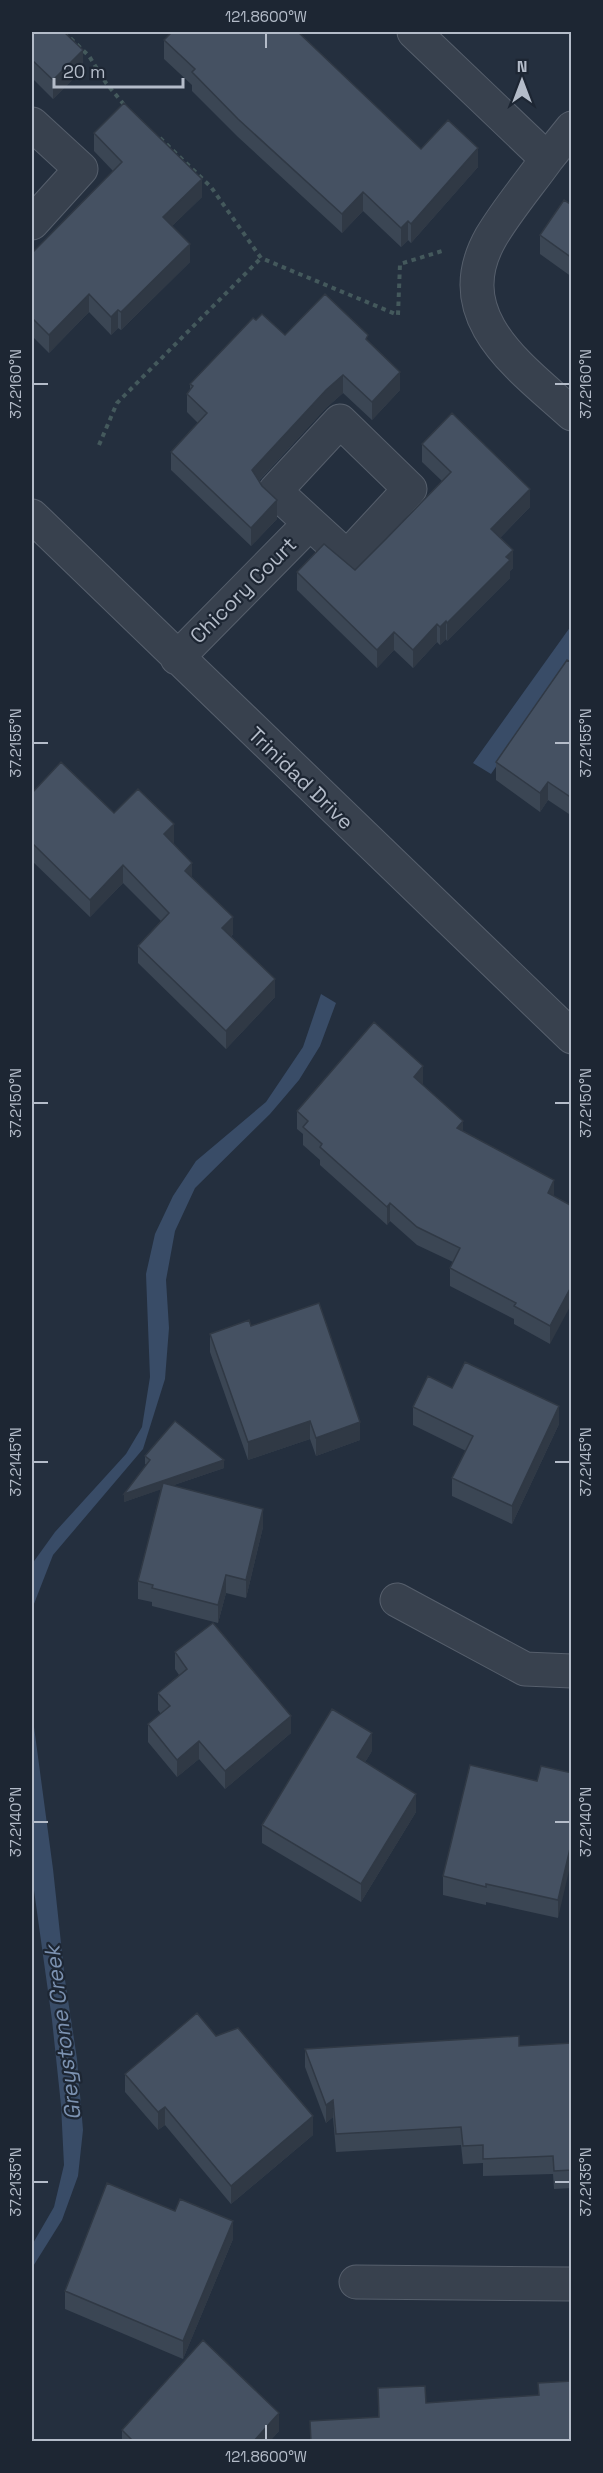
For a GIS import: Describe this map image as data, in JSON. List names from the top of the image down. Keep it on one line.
{"streets":{"street":["Chicory Court","Trinidad Drive"]},"crossings":[["Chicory Court","Trinidad Drive"]],"water":["Greystone Creek"],"scale_bar":"20 m","north":"top","coordinates":["121.8600°W","37.2160°N","37.2155°N","37.2150°N","37.2145°N","37.2140°N","37.2135°N"]}
